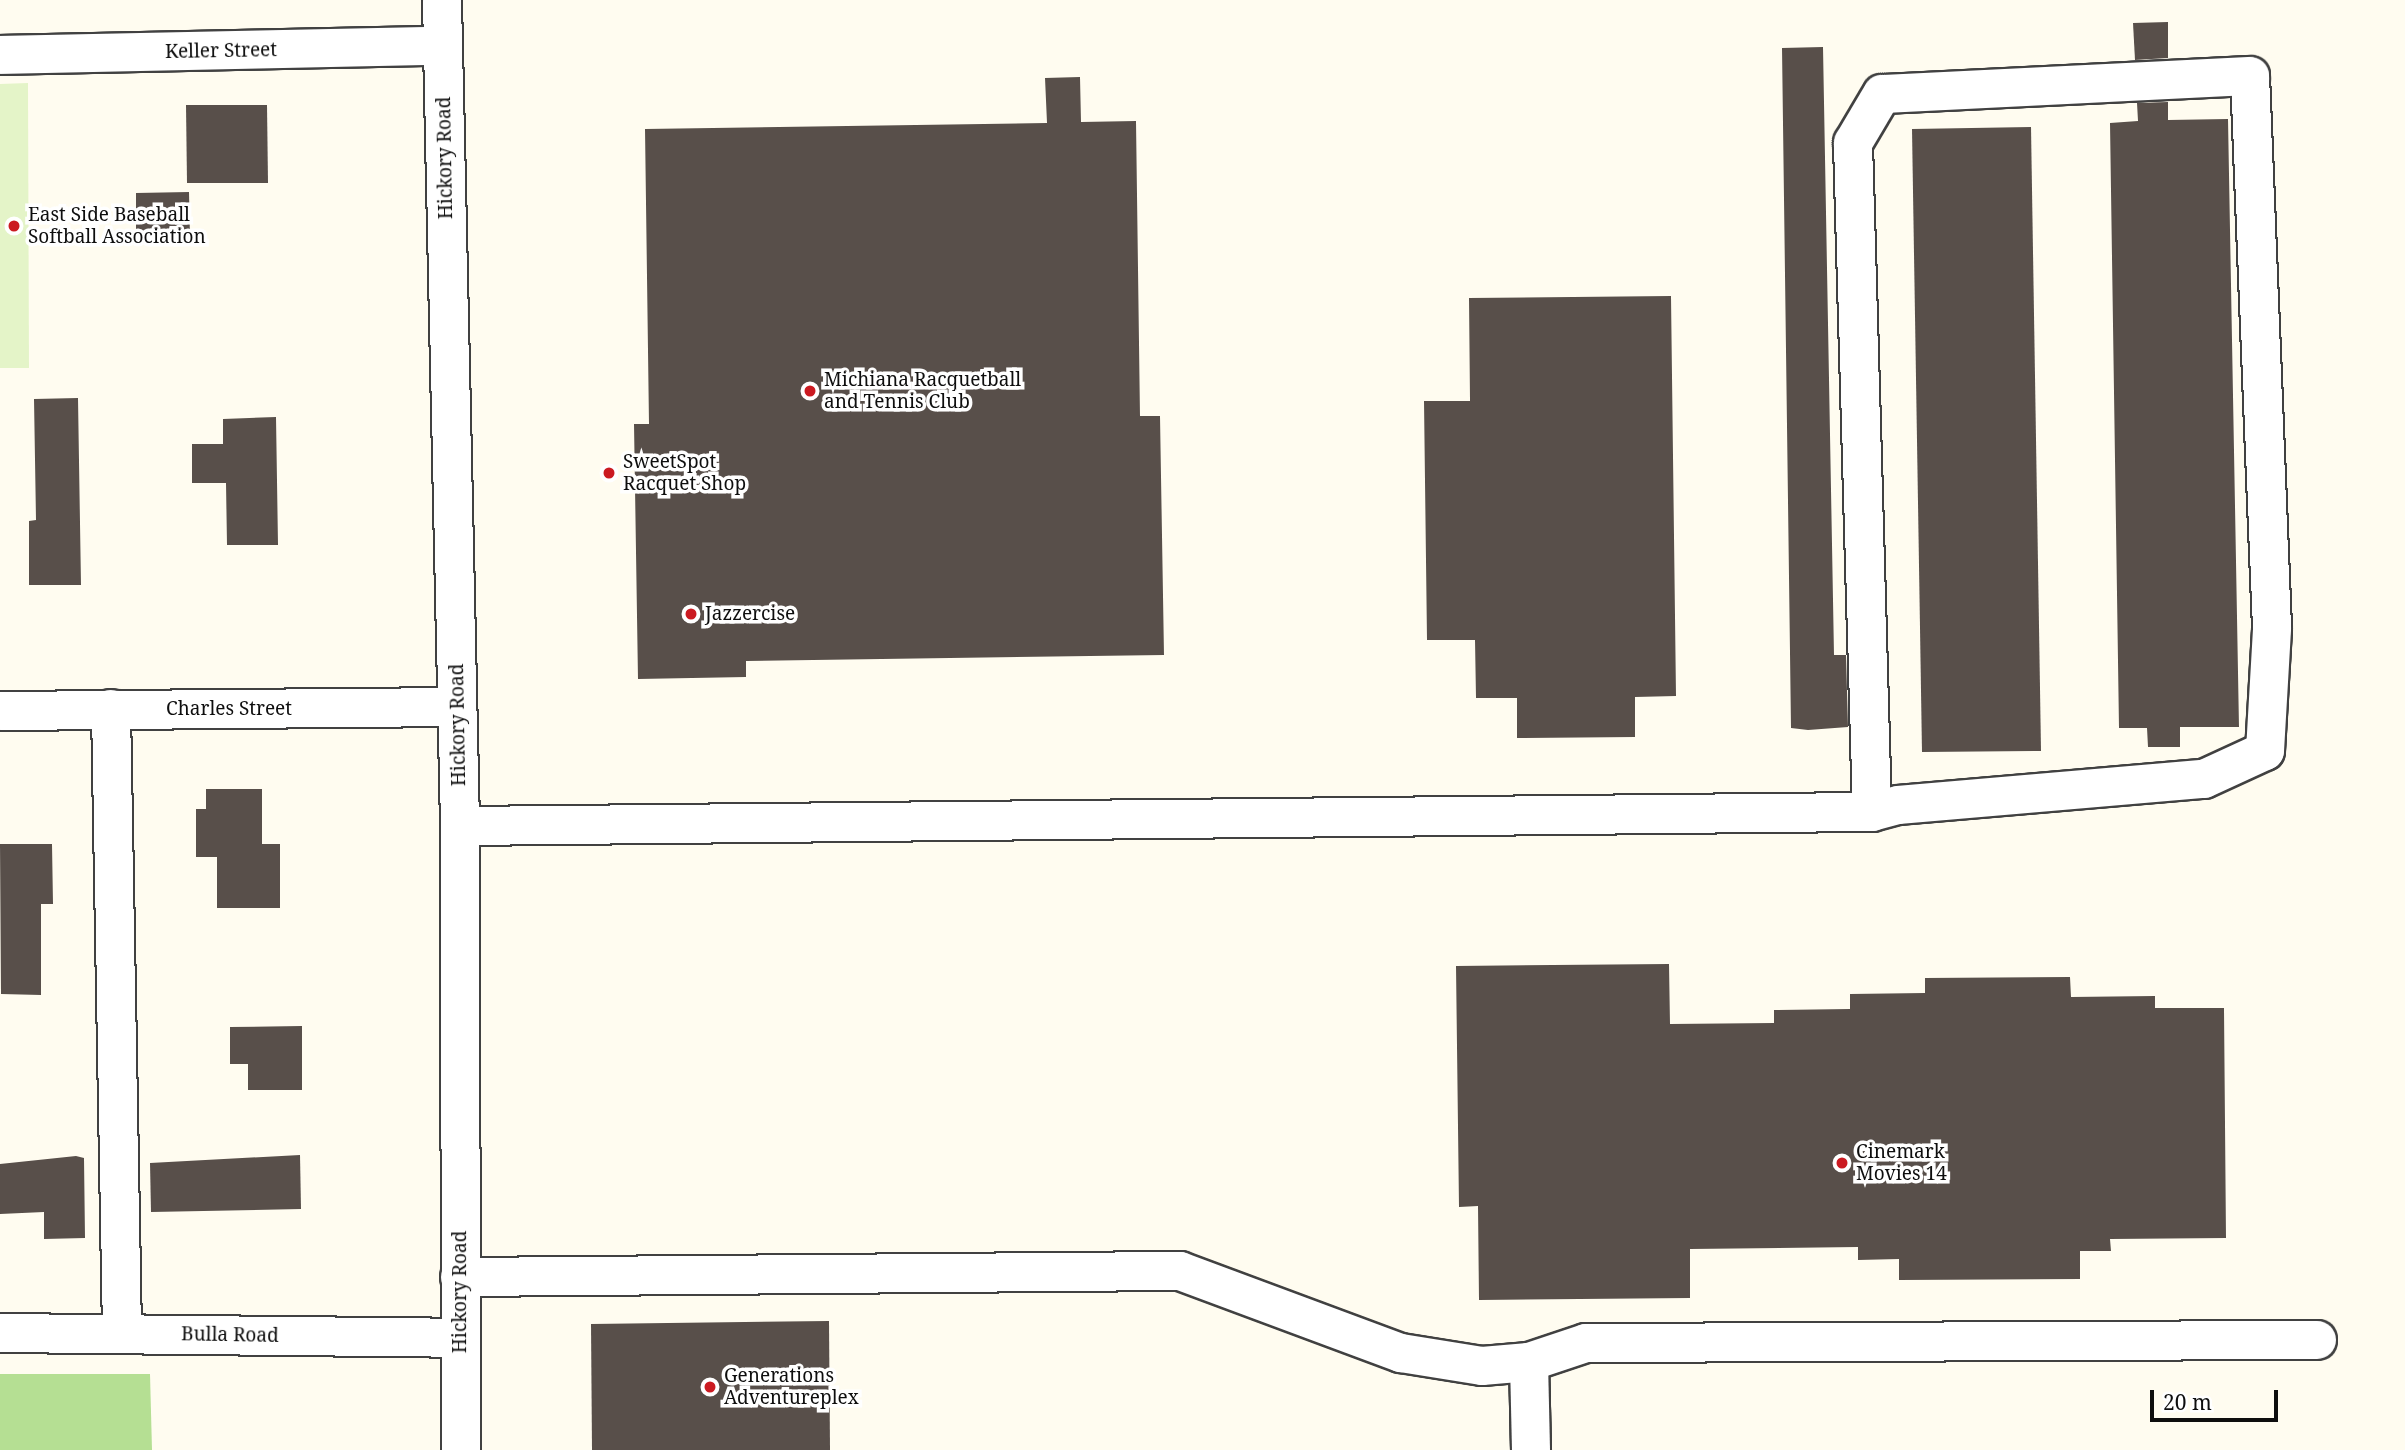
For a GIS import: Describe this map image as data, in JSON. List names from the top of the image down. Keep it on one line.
{"streets":{"street":["Keller Street","Hickory Road","Charles Street","Bulla Road"]},"crossings":[["Keller Street","Hickory Road"],["Hickory Road","Charles Street"],["Hickory Road","Bulla Road"]],"places":["East Side Baseball Softball Association","Michiana Racquetball and Tennis Club","SweetSpot Racquet Shop","Jazzercise","Cinemark Movies 14","Generations Adventureplex"],"scale_bar":"20 m"}
